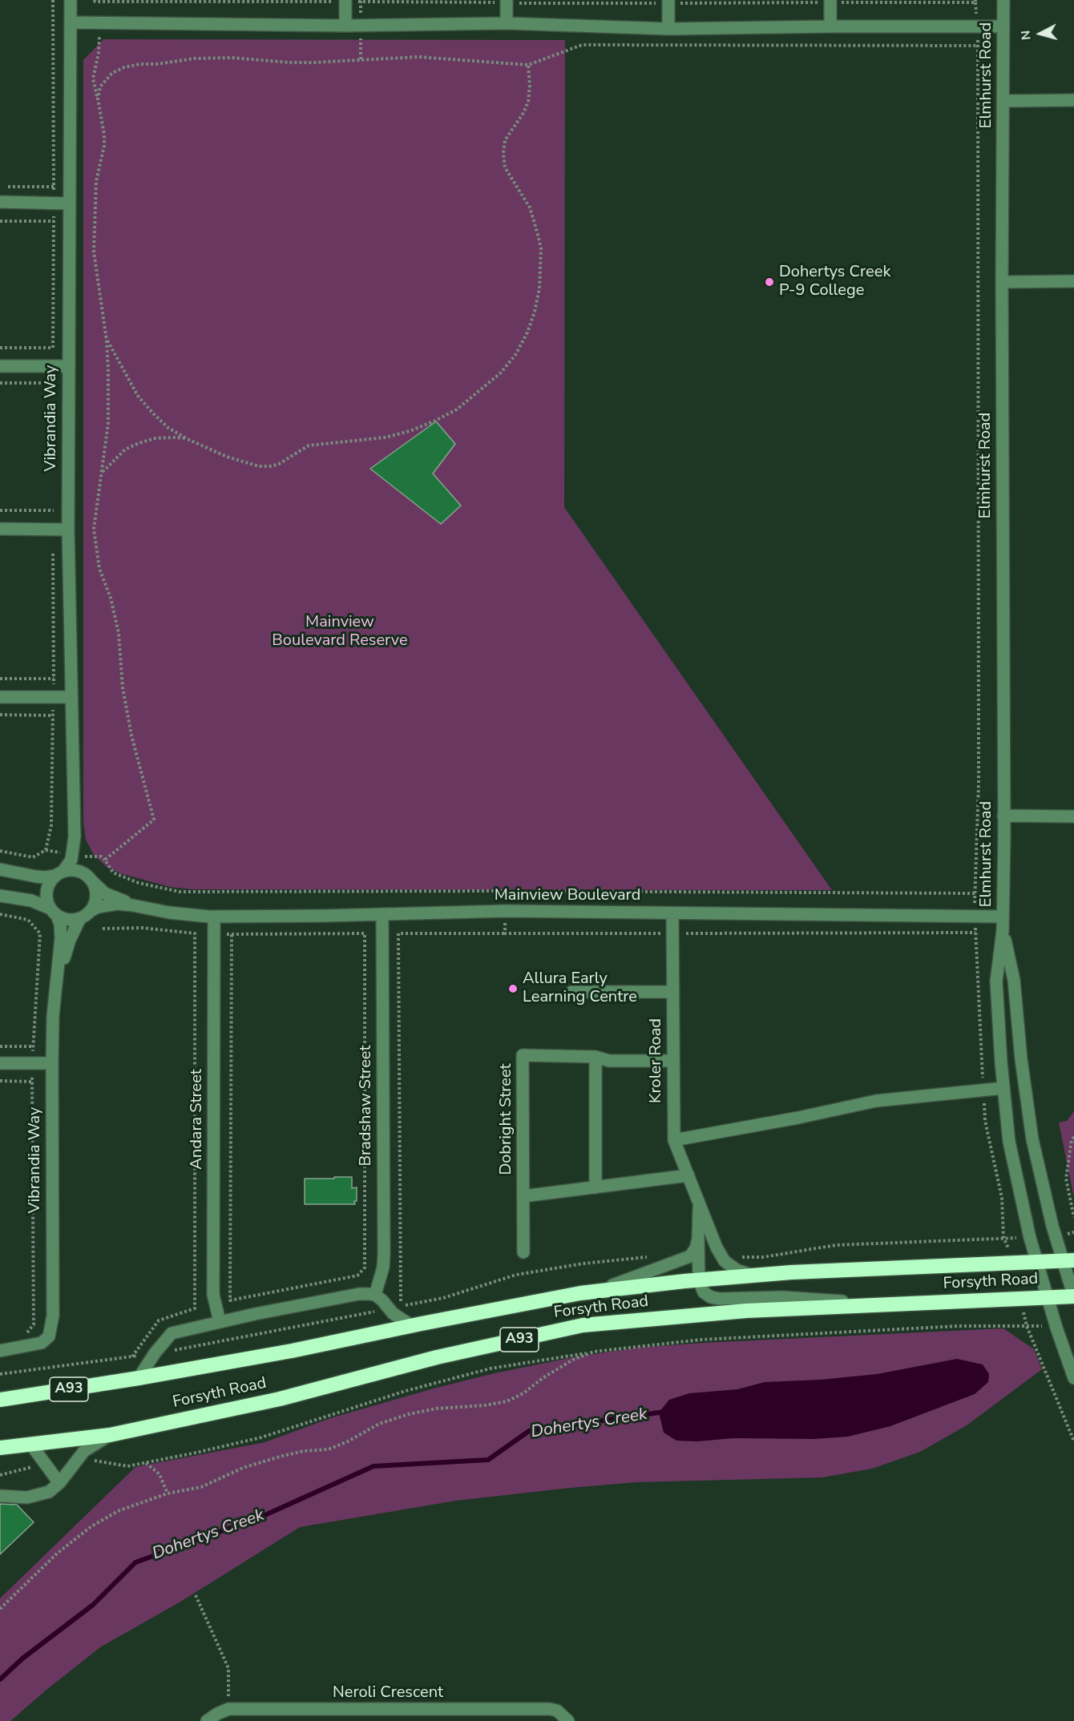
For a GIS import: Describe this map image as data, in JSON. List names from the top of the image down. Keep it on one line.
{"streets":{"highway":["Forsyth Road","A93"],"street":["Elmhurst Road","Vibrandia Way","Mainview Boulevard","Kroler Road","Bradshaw Street","Andara Street","Dobright Street","Neroli Crescent"]},"crossings":[["Elmhurst Road","Mainview Boulevard"],["Elmhurst Road","Forsyth Road"],["Vibrandia Way","Mainview Boulevard"],["Mainview Boulevard","Kroler Road"],["Mainview Boulevard","Bradshaw Street"],["Mainview Boulevard","Andara Street"],["Kroler Road","Dobright Street"],["Kroler Road","Forsyth Road"]],"water":["Dohertys Creek"],"parks":["Mainview Boulevard Reserve"],"places":["Dohertys Creek P-9 College","Allura Early Learning Centre"],"north":"left"}
